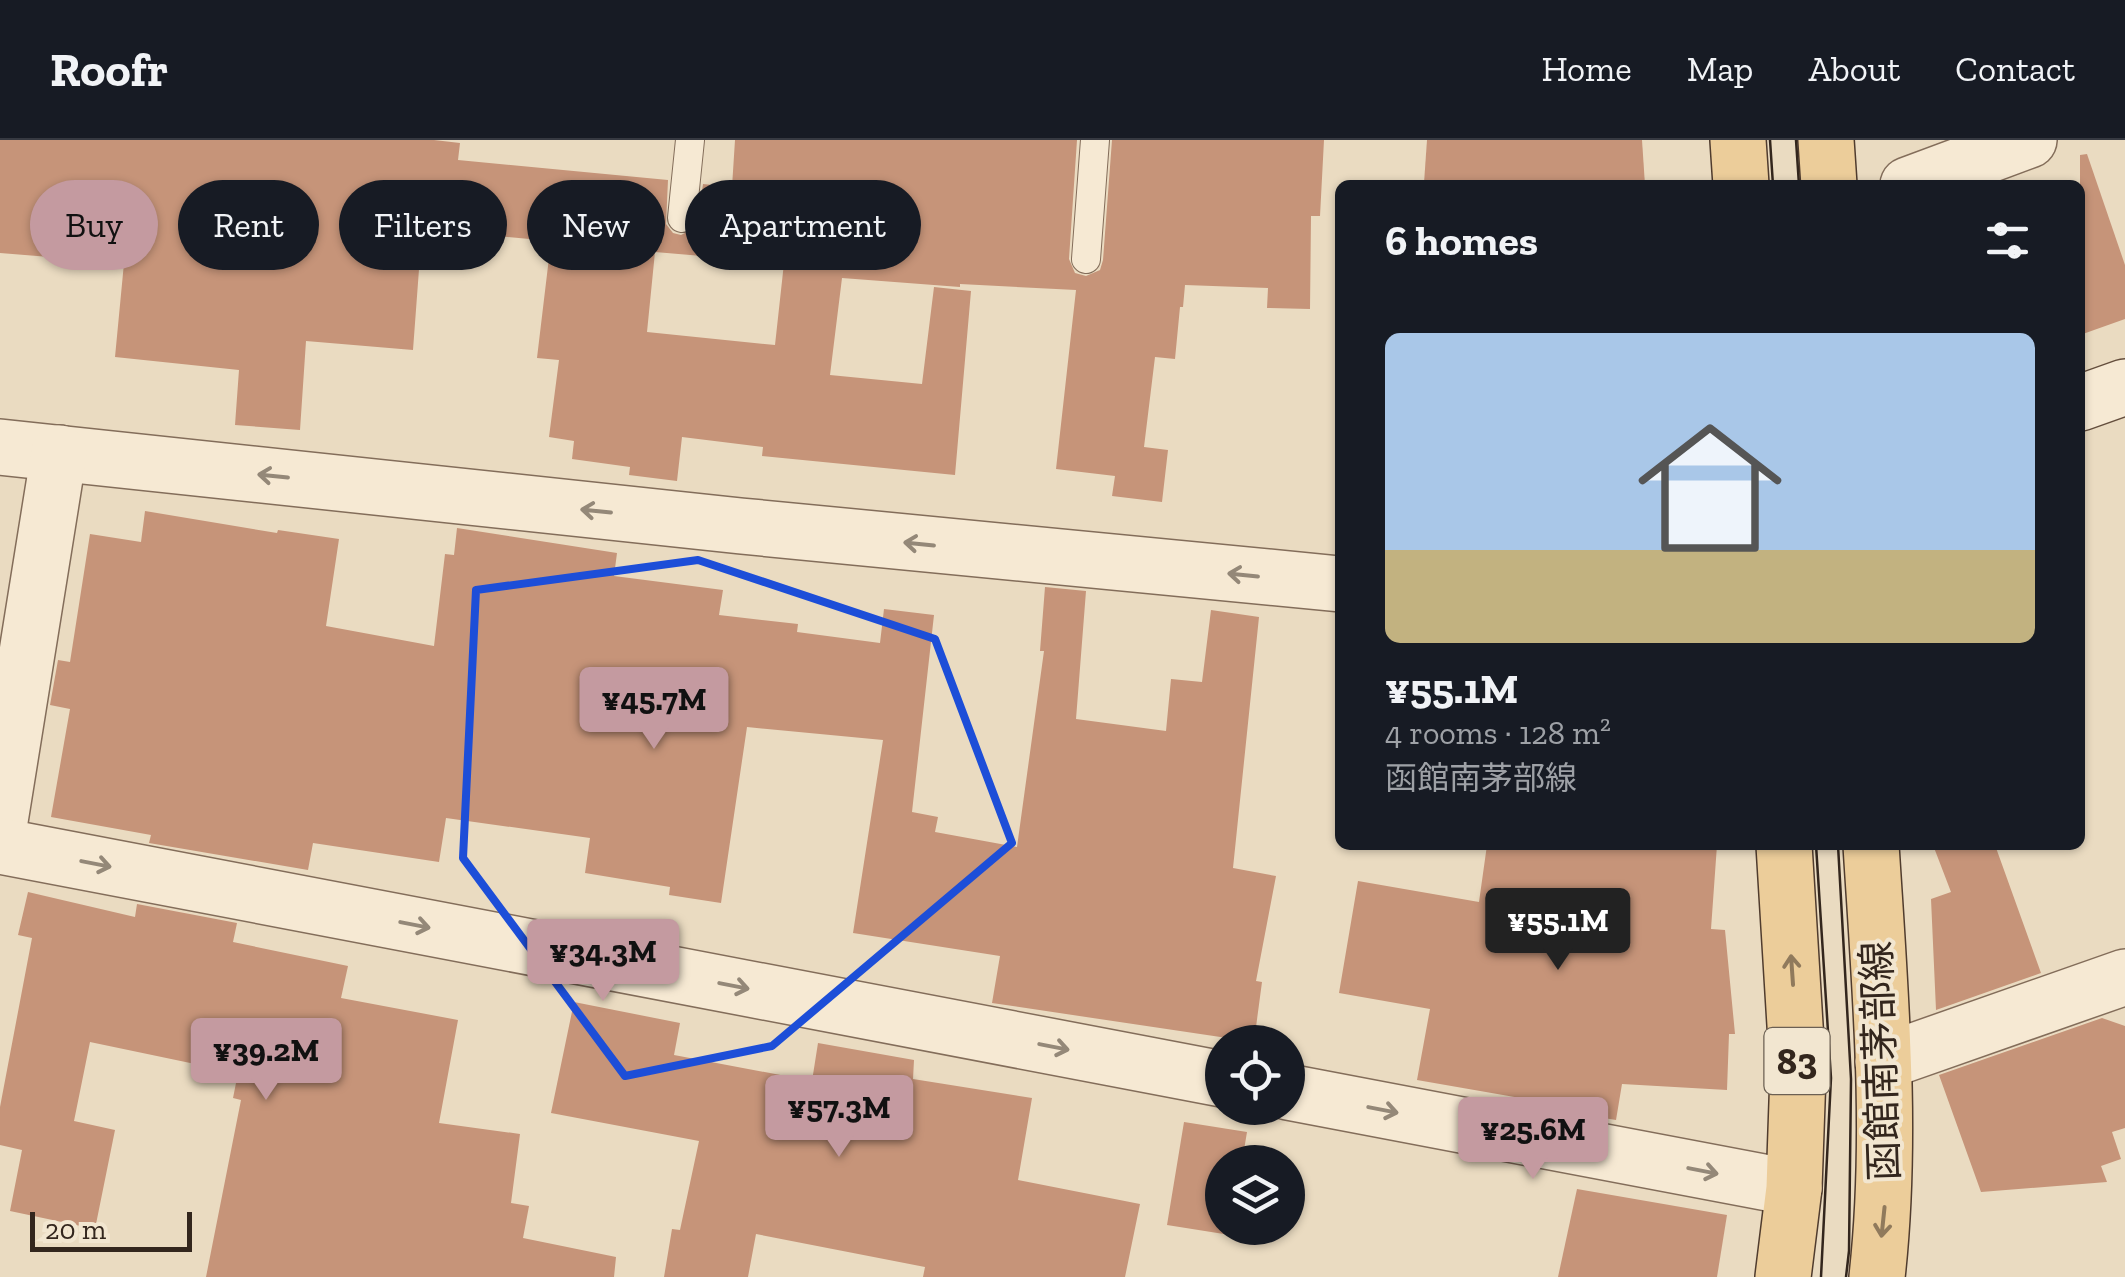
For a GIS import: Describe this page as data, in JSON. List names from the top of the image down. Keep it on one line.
{"streets":{"main road":["83","函館南茅部線"]},"scale_bar":"20 m","page":{"header":"Roofr","nav":["Home","Map","About","Contact"],"chip":["Buy","Rent","Filters","New","Apartment"],"heading":"6 homes","list":[{"name":"¥55.1M","note":"4 rooms · 128 m² · 函館南茅部線"}],"price":["¥45.7M","¥55.1M","¥34.3M","¥39.2M","¥57.3M","¥25.6M"],"scale":"20 m"}}
